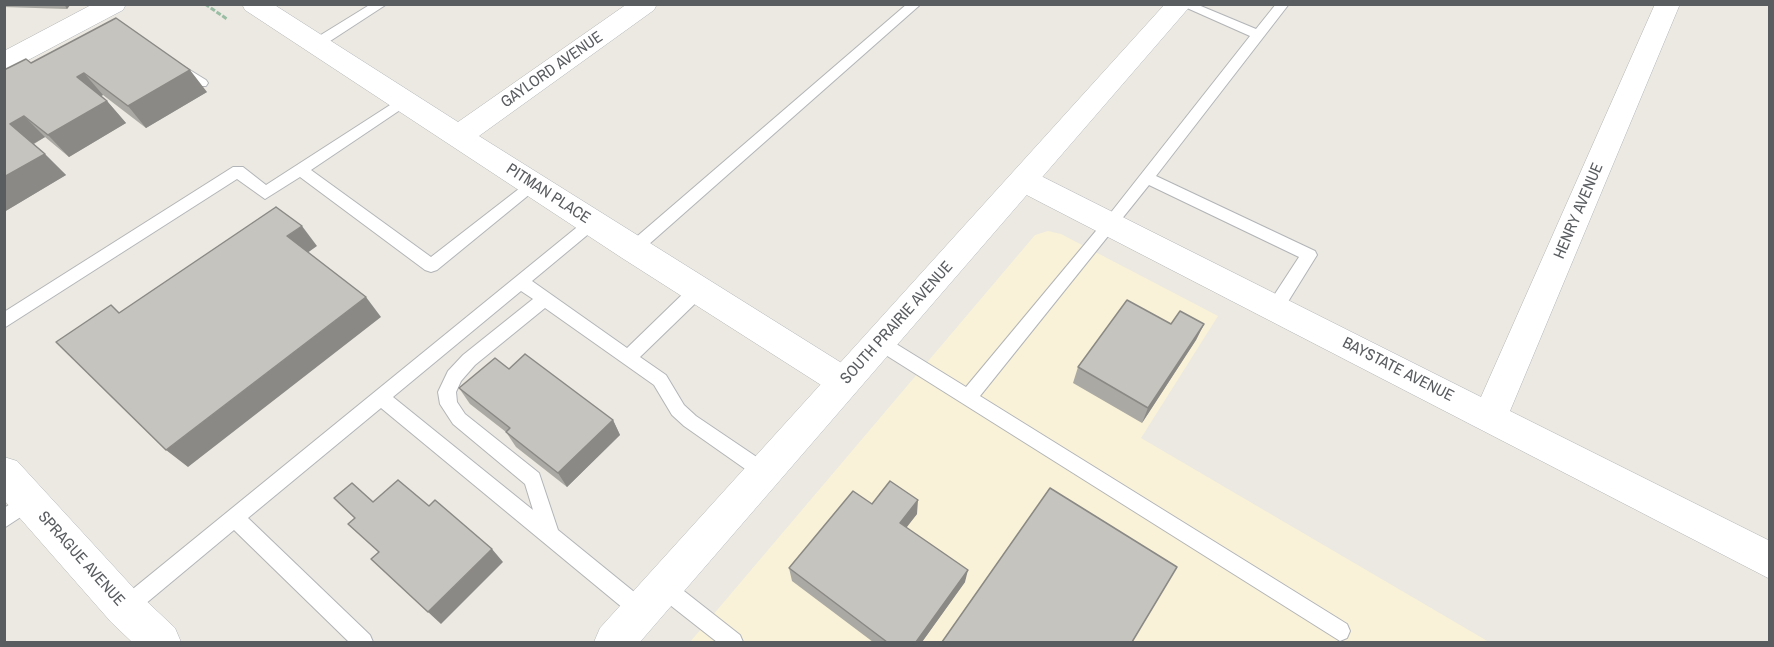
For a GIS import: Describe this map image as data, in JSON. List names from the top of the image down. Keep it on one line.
{"streets":{"street":["GAYLORD AVENUE","PITMAN PLACE","HENRY AVENUE","SOUTH PRAIRIE AVENUE","BAYSTATE AVENUE","SPRAGUE AVENUE"]},"crossings":[["GAYLORD AVENUE","PITMAN PLACE"],["PITMAN PLACE","SOUTH PRAIRIE AVENUE"],["HENRY AVENUE","BAYSTATE AVENUE"],["SOUTH PRAIRIE AVENUE","BAYSTATE AVENUE"]]}
